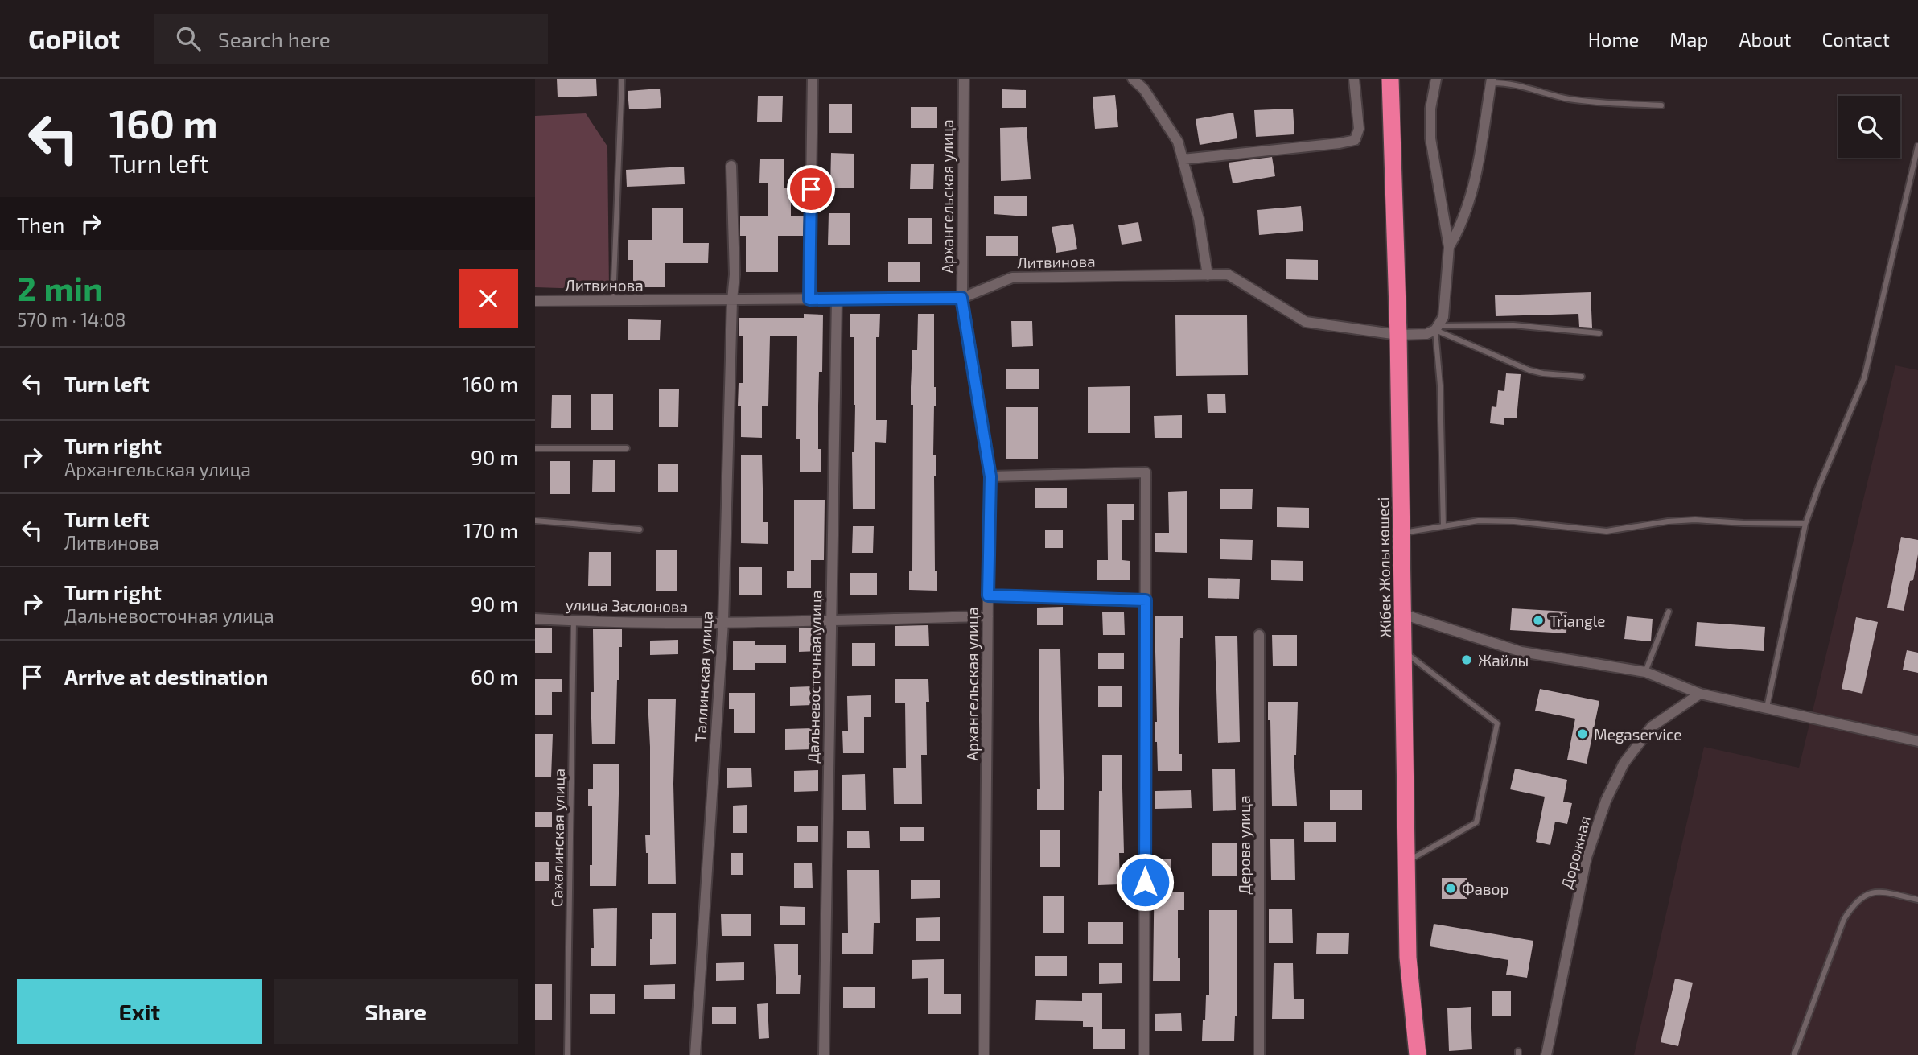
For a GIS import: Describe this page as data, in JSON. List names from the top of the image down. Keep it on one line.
{"streets":{"highway":["Жібек Жолы көшесі"],"street":["Архангельская улица","Литвинова","улица Заслонова","Таллинская улица","Дальневосточная улица","Дерова улица","Дорожная"],"lane":["Сахалинская улица"]},"crossings":[["Архангельская улица","Литвинова"],["Архангельская улица","улица Заслонова"],["Литвинова","Жібек Жолы көшесі"],["Литвинова","Таллинская улица"],["Литвинова","Дальневосточная улица"],["улица Заслонова","Таллинская улица"],["улица Заслонова","Дальневосточная улица"],["улица Заслонова","Сахалинская улица"]],"places":["Triangle","Жайлы","Megaservice","Фавор"],"page":{"header":"GoPilot","search":"Search here","nav":["Home","Map","About","Contact"],"turn":["160 m","Turn left"],"then":"Then","heading":["2 min","570 m · 14:08"],"list":[{"name":"Turn left","value":"160 m"},{"name":"Turn right","note":"Архангельская улица","value":"90 m"},{"name":"Turn left","note":"Литвинова","value":"170 m"},{"name":"Turn right","note":"Дальневосточная улица","value":"90 m"},{"name":"Arrive at destination","value":"60 m"}],"buttons":["Exit","Share"]}}
